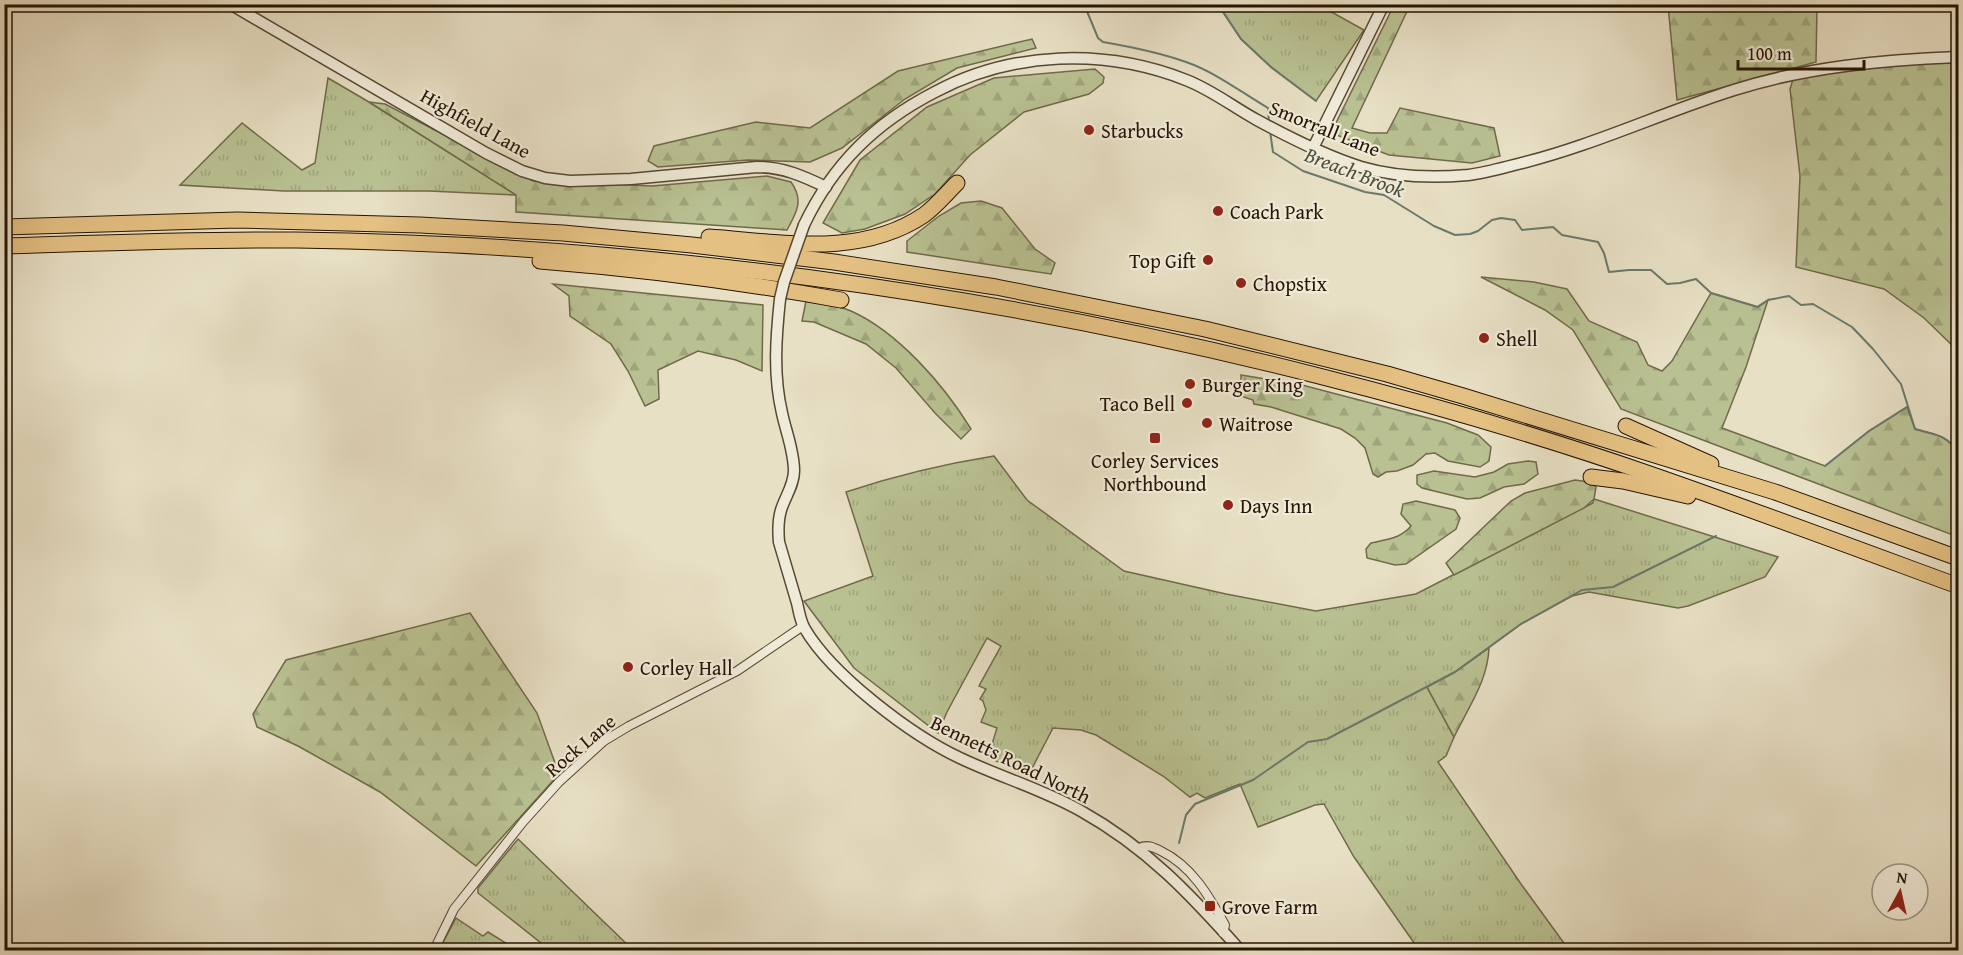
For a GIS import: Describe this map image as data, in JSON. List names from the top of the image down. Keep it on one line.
{"streets":{"street":["Highfield Lane","Smorrall Lane","Rock Lane","Bennetts Road North"]},"crossings":[["Highfield Lane","Smorrall Lane"],["Highfield Lane","Bennetts Road North"],["Smorrall Lane","Bennetts Road North"],["Rock Lane","Bennetts Road North"]],"water":["Breach Brook"],"places":{"other":["Starbucks","Coach Park","Top Gift","Chopstix","Shell","Burger King","Taco Bell","Waitrose","Days Inn","Corley Hall"],"transit":["Corley Services Northbound","Grove Farm"]},"scale_bar":"100 m","north":"top"}
